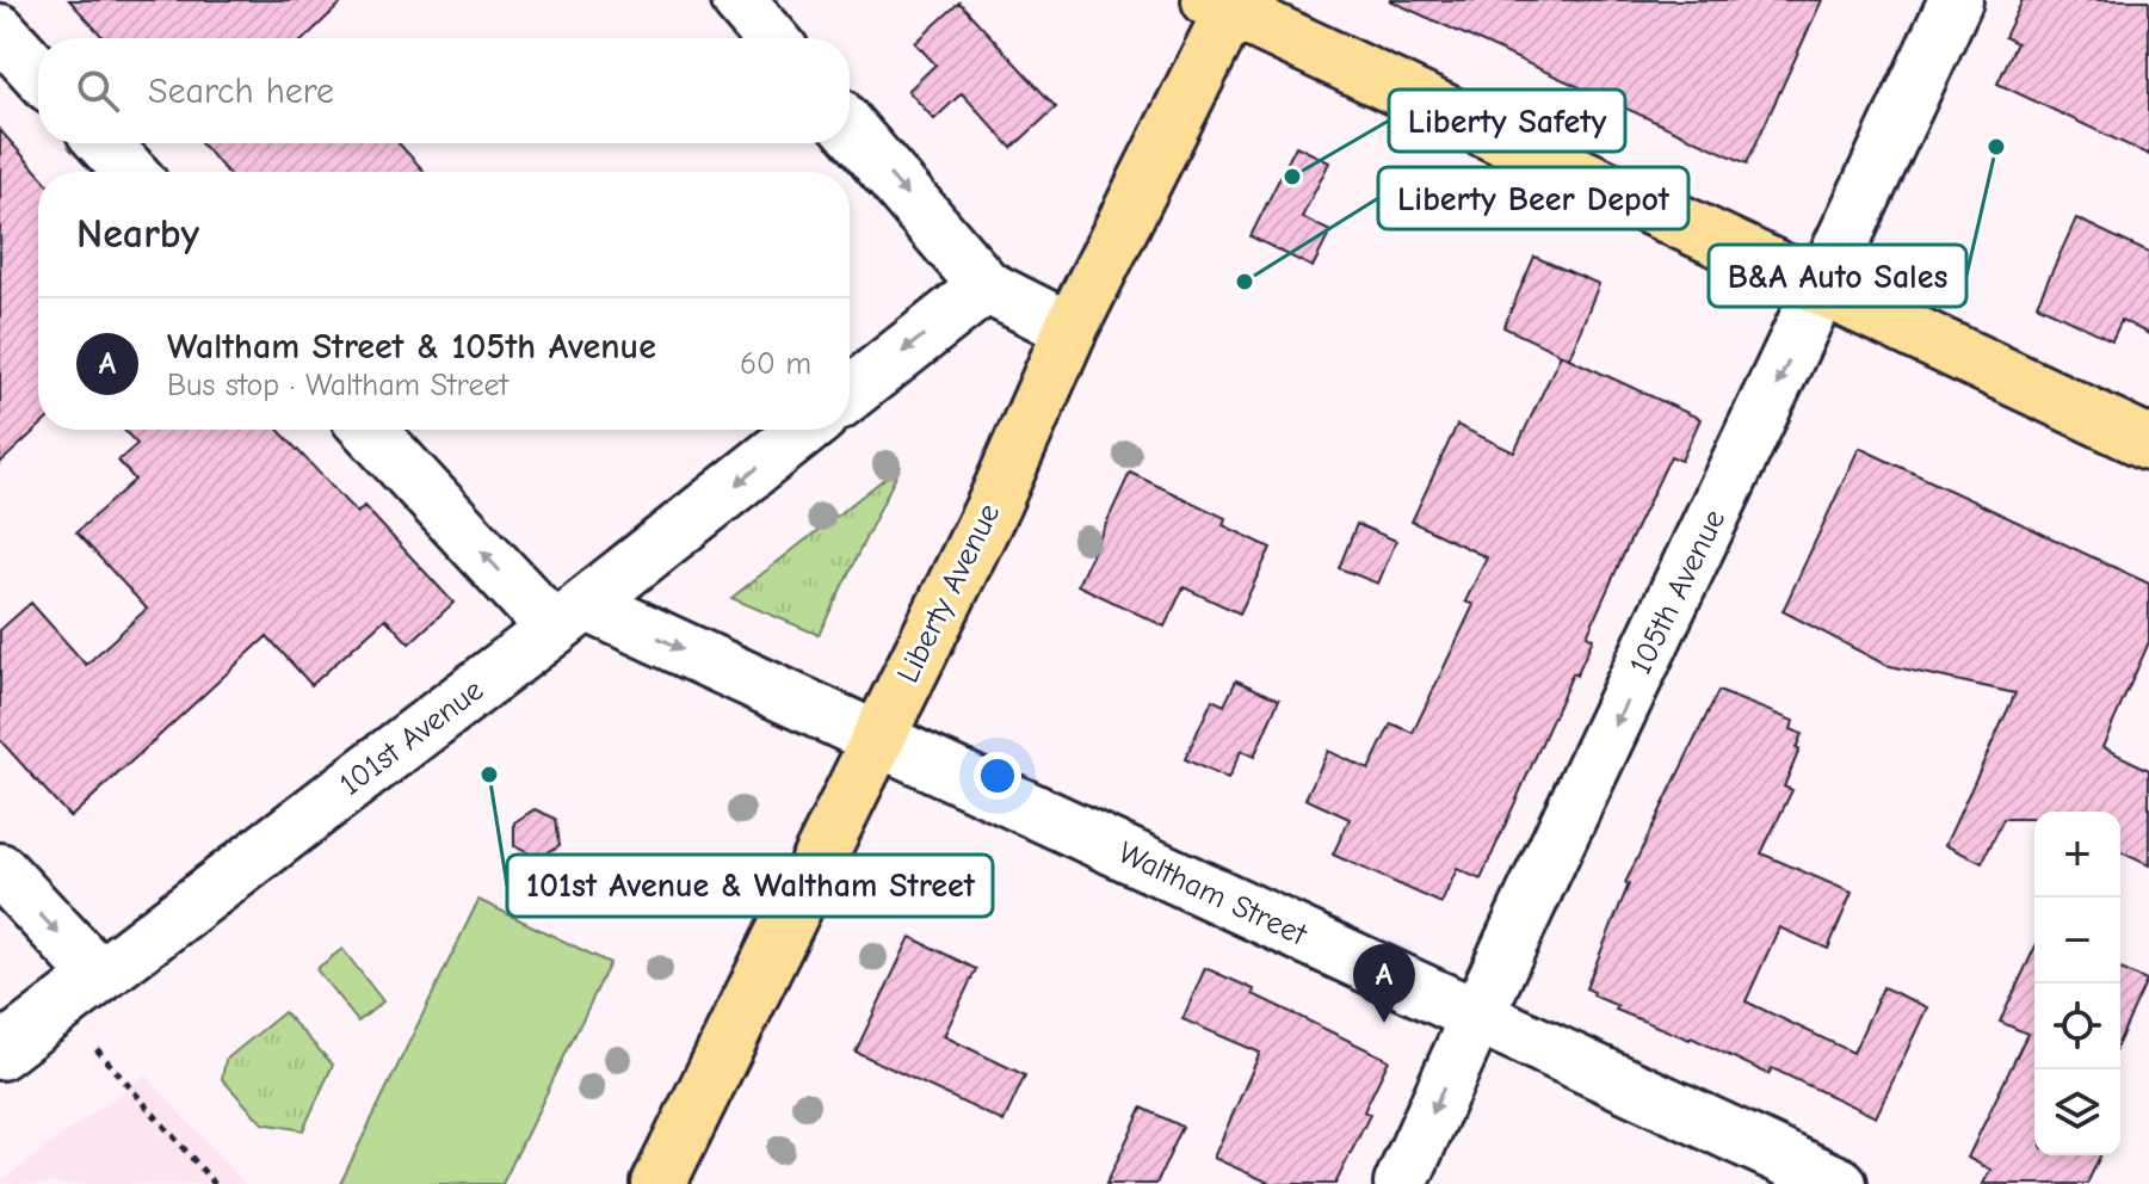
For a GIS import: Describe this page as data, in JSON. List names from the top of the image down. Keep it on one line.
{"streets":{"main road":["Liberty Avenue"],"street":["105th Avenue","101st Avenue","Waltham Street"]},"crossings":[["105th Avenue","Waltham Street"],["Liberty Avenue","Waltham Street"],["101st Avenue","Waltham Street"]],"one_way":["105th Avenue"],"places":["B&A Auto Sales","Liberty Safety","Liberty Beer Depot","101st Avenue & Waltham Street"],"page":{"search":"Search here","heading":"Nearby","list":[{"mark":"A","name":"Waltham Street & 105th Avenue","note":"Bus stop · Waltham Street","value":"60 m"}],"map_buttons":["+","−"],"pins":"A"}}
